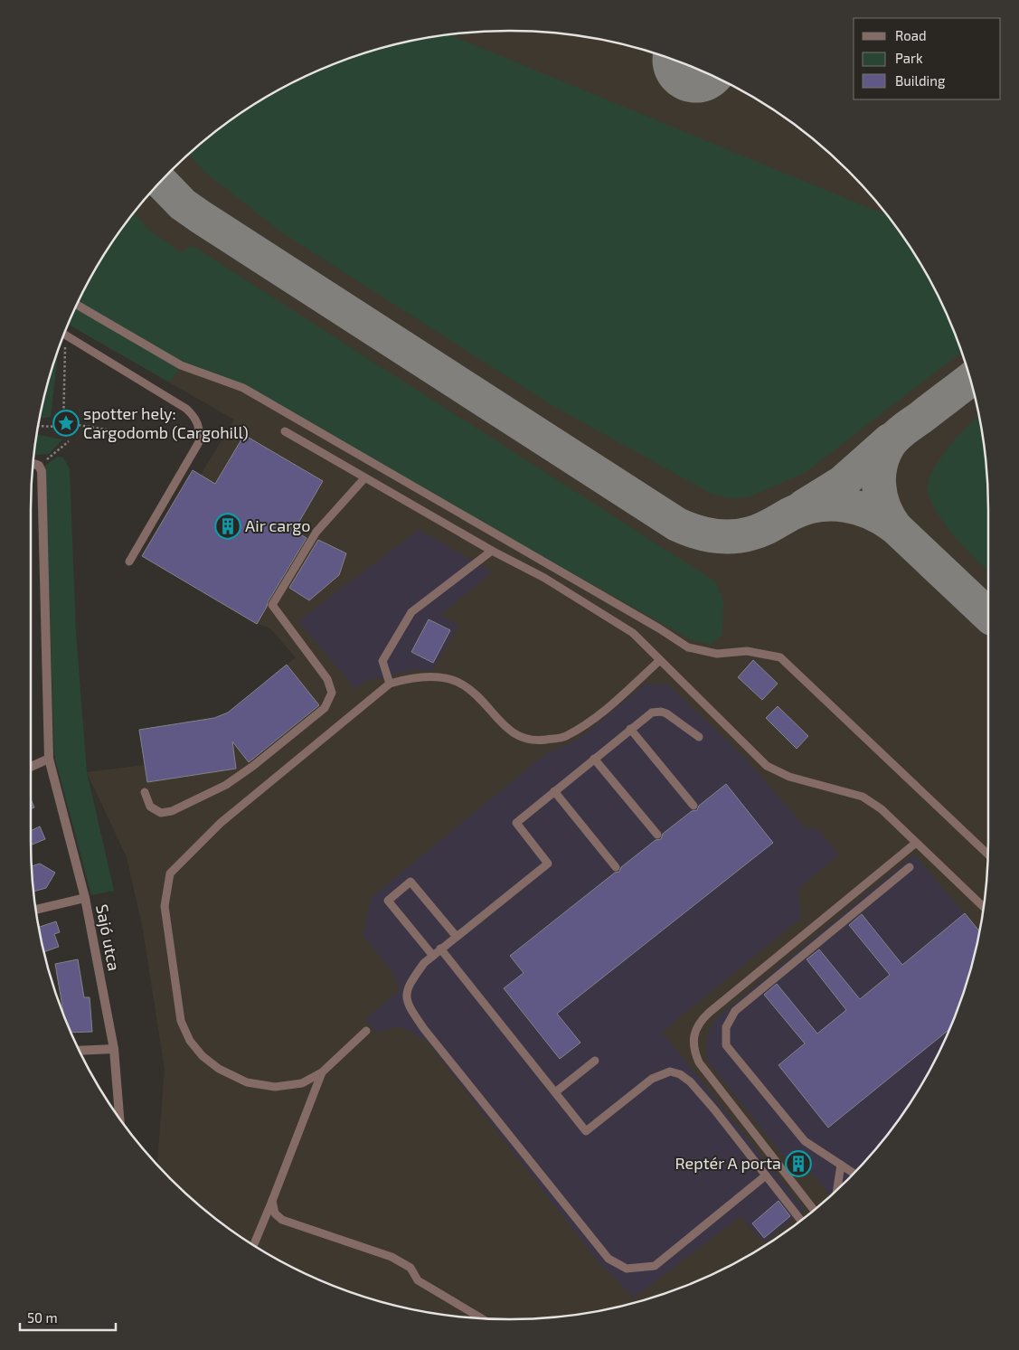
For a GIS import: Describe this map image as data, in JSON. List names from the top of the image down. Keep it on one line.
{"streets":{"street":["Sajó utca"]},"places":{"place":["spotter hely: Cargodomb (Cargohill)"],"building":["Air cargo","Reptér A porta"]},"legend":["Road","Park","Building"],"scale_bar":"50 m"}
